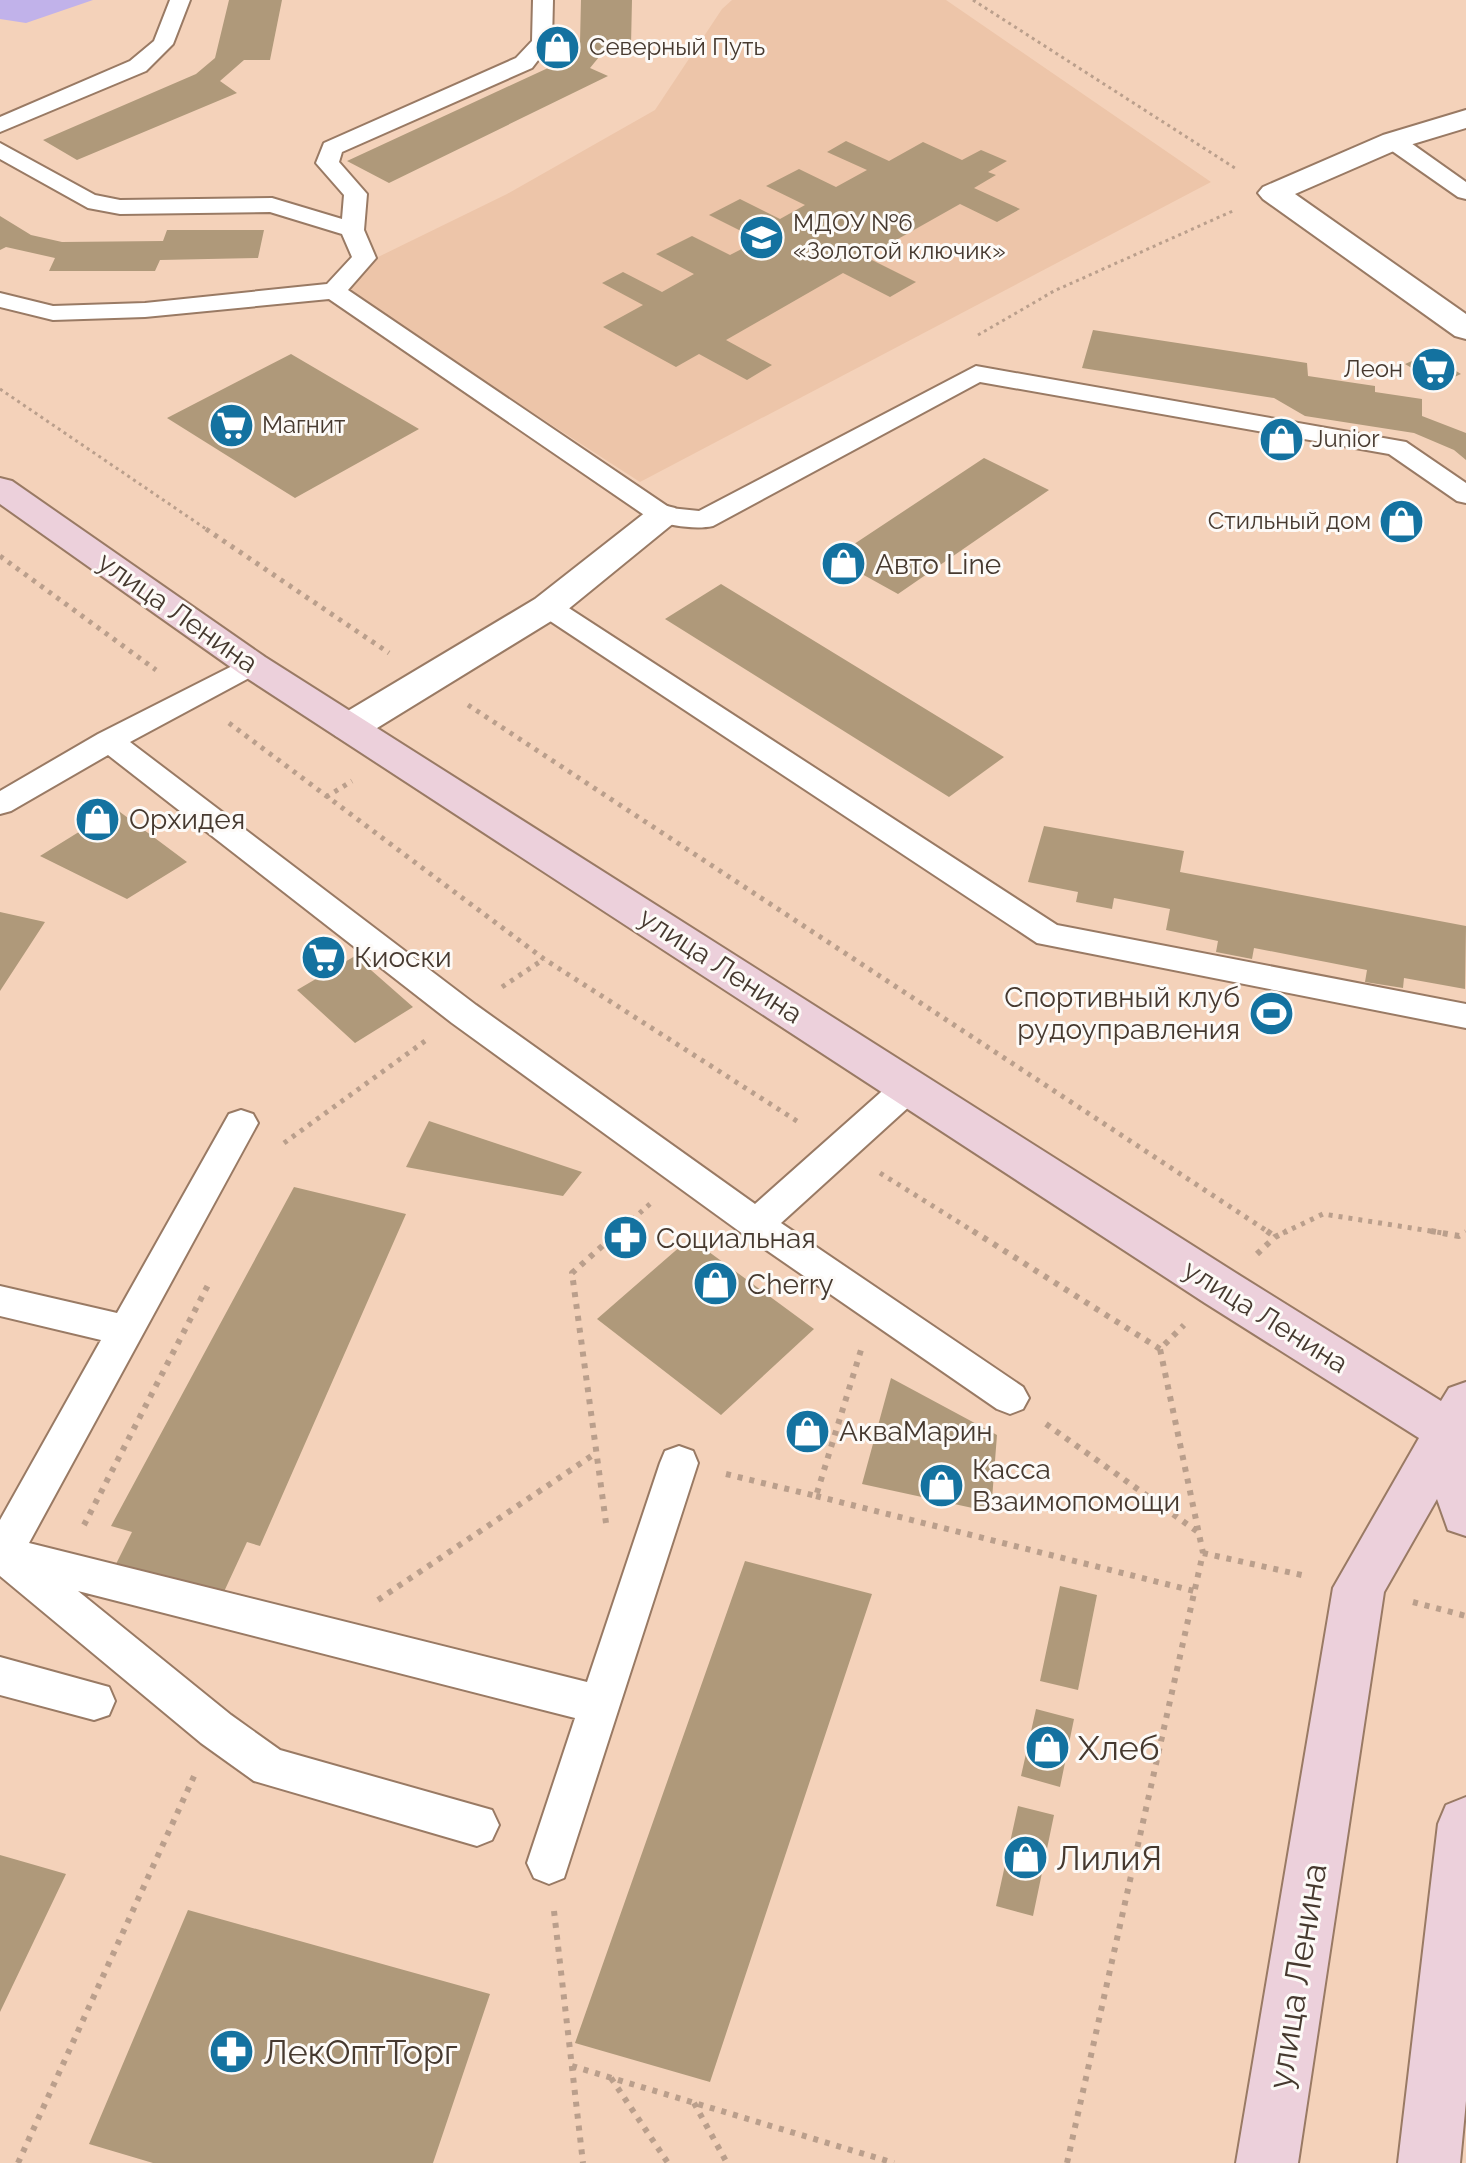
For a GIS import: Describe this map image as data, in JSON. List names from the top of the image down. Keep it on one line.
{"streets":{"street":["улица Ленина"]},"places":{"shop":["Северный Путь","Junior","Стильный дом","Авто Line","Орхидея","Cherry","АкваМарин","Касса Взаимопомощи","Хлеб","ЛилиЯ"],"school or university":["МДОУ №6 «Золотой ключик»"],"supermarket":["Леон","Магнит","Киоски"],"sports":["Спортивный клуб рудоуправления"],"pharmacy":["Социальная","ЛекОптТорг"]}}
